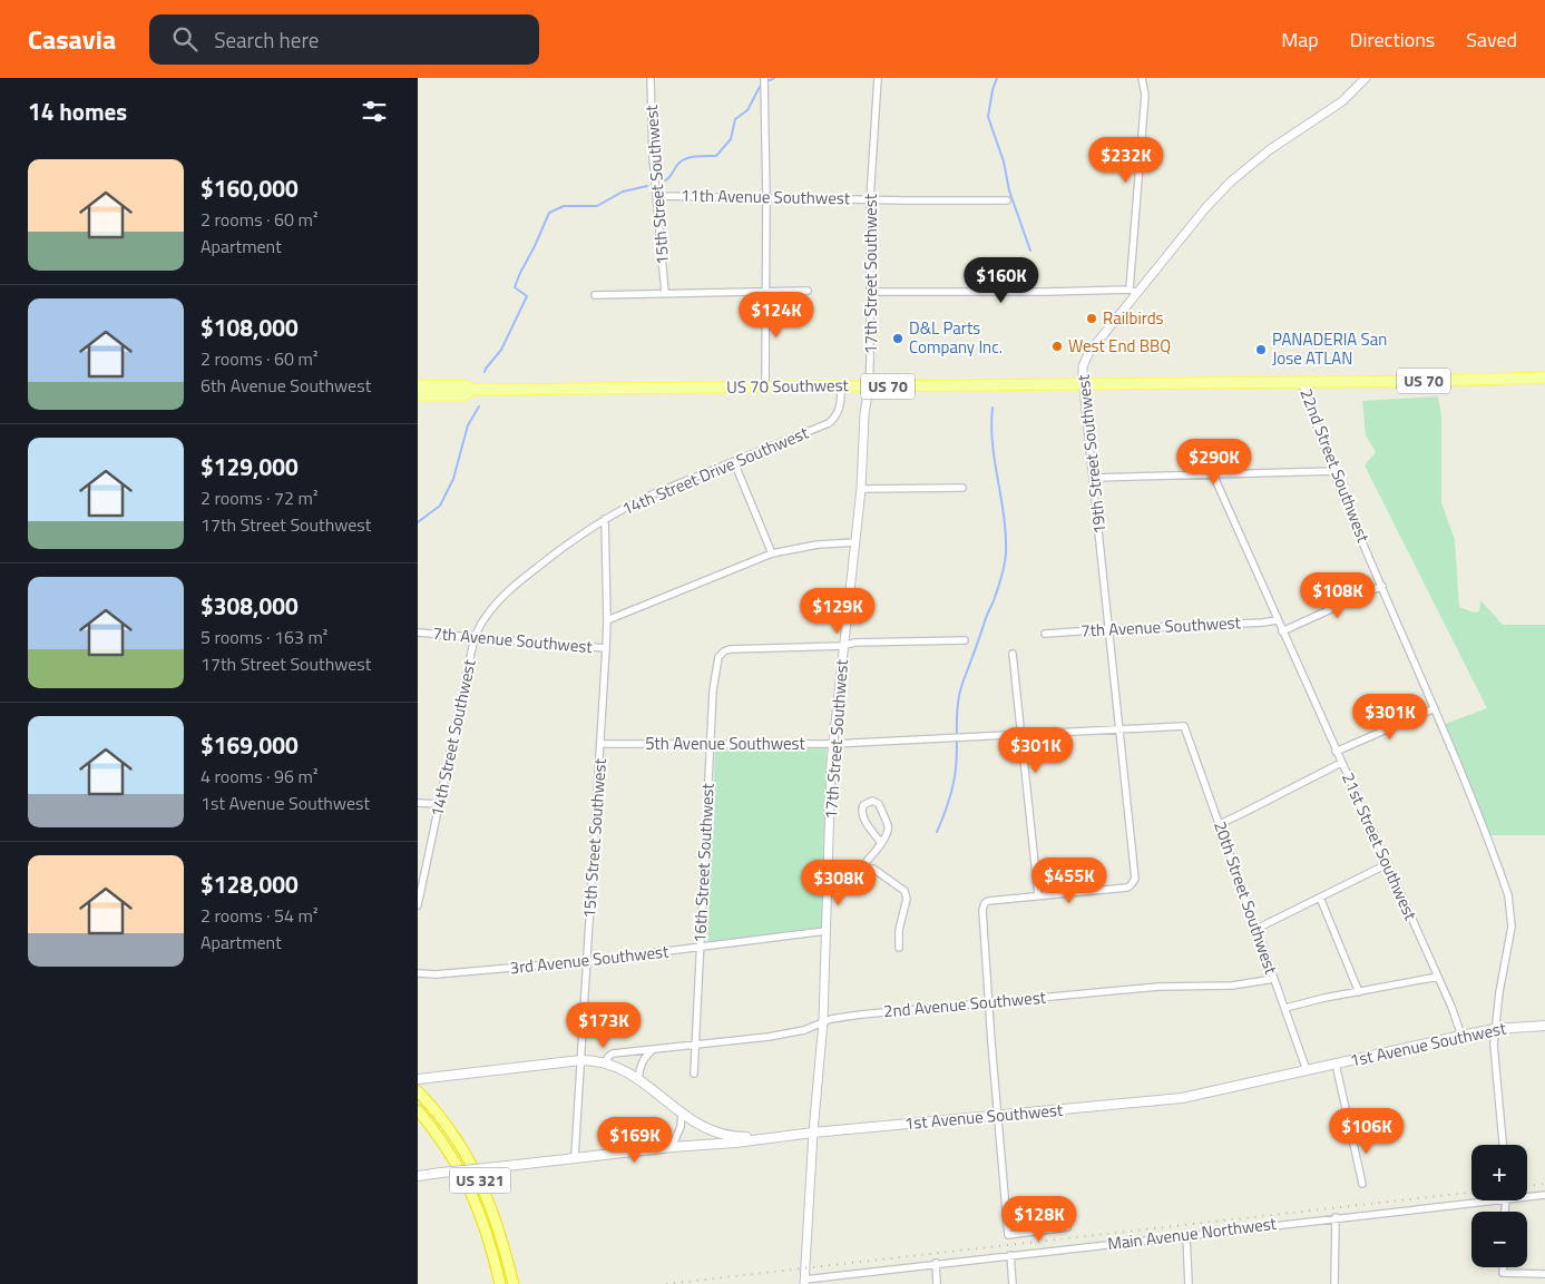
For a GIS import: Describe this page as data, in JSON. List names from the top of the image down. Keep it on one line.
{"streets":{"highway":["US 321"],"main road":["US 70","US 70 Southwest","1st Avenue Southwest"],"street":["15th Street Southwest","11th Avenue Southwest","17th Street Southwest","19th Street Southwest","22nd Street Southwest","14th Street Drive Southwest","7th Avenue Southwest","14th Street Southwest","5th Avenue Southwest","21st Street Southwest","16th Street Southwest","20th Street Southwest","3rd Avenue Southwest","2nd Avenue Southwest","Main Avenue Northwest"]},"crossings":[["15th Street Southwest","11th Avenue Southwest"],["15th Street Southwest","14th Street Drive Southwest"],["15th Street Southwest","7th Avenue Southwest"],["15th Street Southwest","5th Avenue Southwest"],["15th Street Southwest","3rd Avenue Southwest"],["15th Street Southwest","1st Avenue Southwest"],["11th Avenue Southwest","17th Street Southwest"],["17th Street Southwest","US 70 Southwest"],["17th Street Southwest","5th Avenue Southwest"],["17th Street Southwest","16th Street Southwest"],["17th Street Southwest","3rd Avenue Southwest"],["17th Street Southwest","2nd Avenue Southwest"],["17th Street Southwest","1st Avenue Southwest"],["17th Street Southwest","Main Avenue Northwest"],["US 70","US 70 Southwest"],["US 70","22nd Street Southwest"],["US 70 Southwest","19th Street Southwest"],["US 70 Southwest","22nd Street Southwest"],["US 70 Southwest","14th Street Drive Southwest"],["19th Street Southwest","7th Avenue Southwest"],["19th Street Southwest","5th Avenue Southwest"],["22nd Street Southwest","1st Avenue Southwest"],["14th Street Drive Southwest","7th Avenue Southwest"],["14th Street Drive Southwest","14th Street Southwest"],["7th Avenue Southwest","14th Street Southwest"],["7th Avenue Southwest","21st Street Southwest"],["5th Avenue Southwest","16th Street Southwest"],["5th Avenue Southwest","20th Street Southwest"],["21st Street Southwest","1st Avenue Southwest"],["16th Street Southwest","3rd Avenue Southwest"],["16th Street Southwest","2nd Avenue Southwest"],["20th Street Southwest","2nd Avenue Southwest"],["20th Street Southwest","1st Avenue Southwest"]],"places":["Railbirds","D&L Parts Company Inc.","West End BBQ","PANADERIA San Jose ATLAN"],"page":{"header":"Casavia","search":"Search here","nav":["Map","Directions","Saved"],"heading":"14 homes","price":["$232K","$160K","$124K","$290K","$108K","$129K","$301K","$301K","$455K","$308K","$173K","$106K","$169K","$128K"],"list":[{"name":"$160,000","note":"2 rooms · 60 m² · Apartment"},{"name":"$108,000","note":"2 rooms · 60 m² · 6th Avenue Southwest"},{"name":"$129,000","note":"2 rooms · 72 m² · 17th Street Southwest"},{"name":"$308,000","note":"5 rooms · 163 m² · 17th Street Southwest"},{"name":"$169,000","note":"4 rooms · 96 m² · 1st Avenue Southwest"},{"name":"$128,000","note":"2 rooms · 54 m² · Apartment"}],"map_buttons":["+","−"]}}
